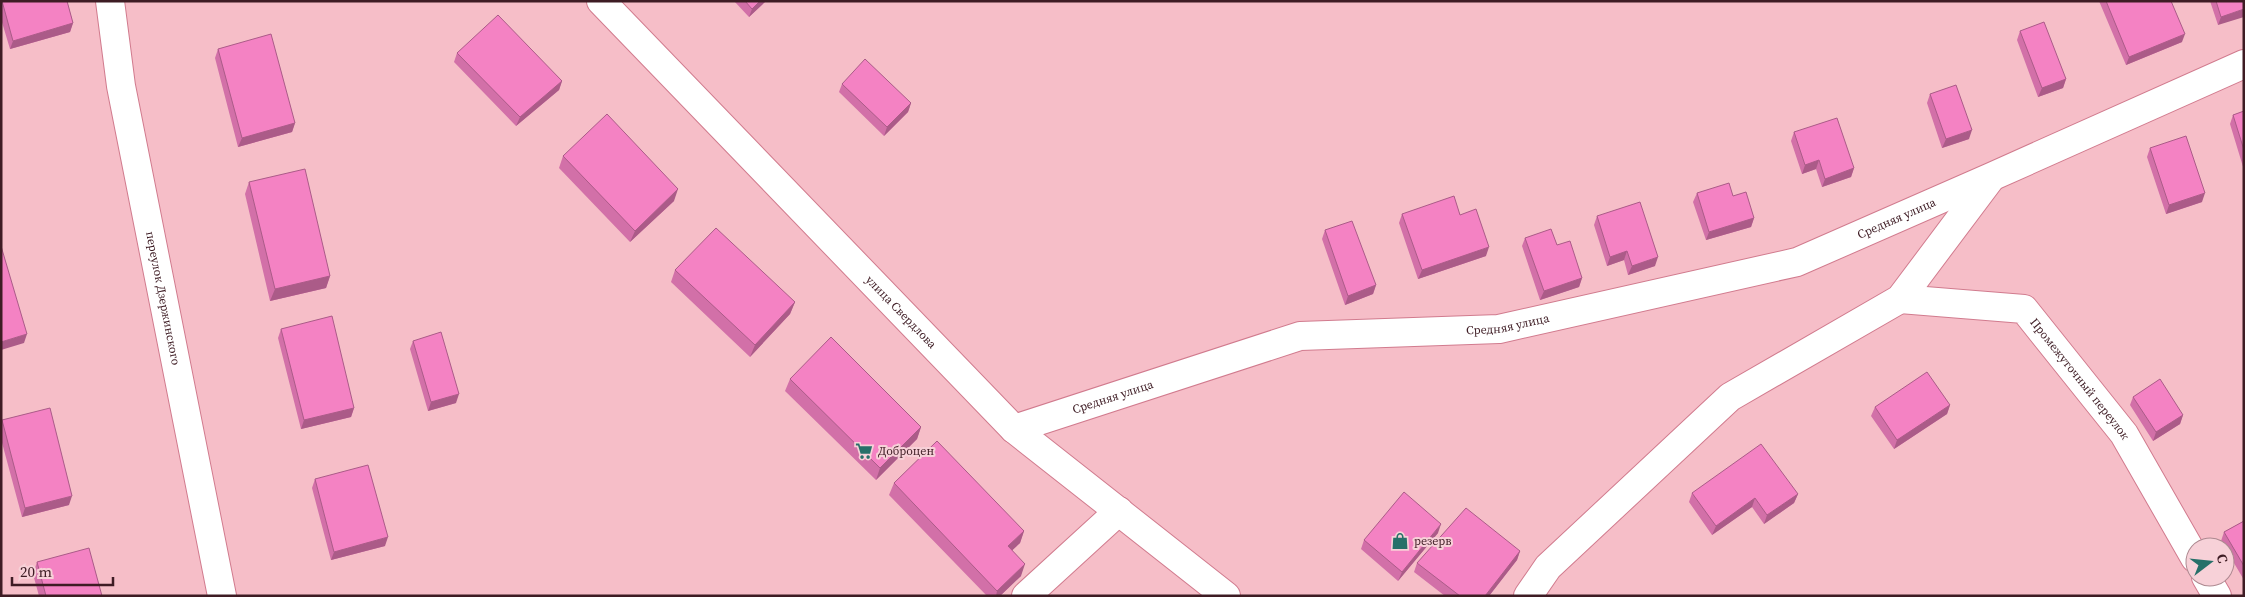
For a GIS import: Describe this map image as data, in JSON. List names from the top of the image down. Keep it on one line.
{"streets":{"street":["Средняя улица","переулок Дзержинского","улица Свердлова","Промежуточный переулок"]},"crossings":[["Средняя улица","улица Свердлова"],["Средняя улица","Промежуточный переулок"]],"places":{"supermarket":["Доброцен"],"shop":["резерв"]},"scale_bar":"20 m","north":"right"}
